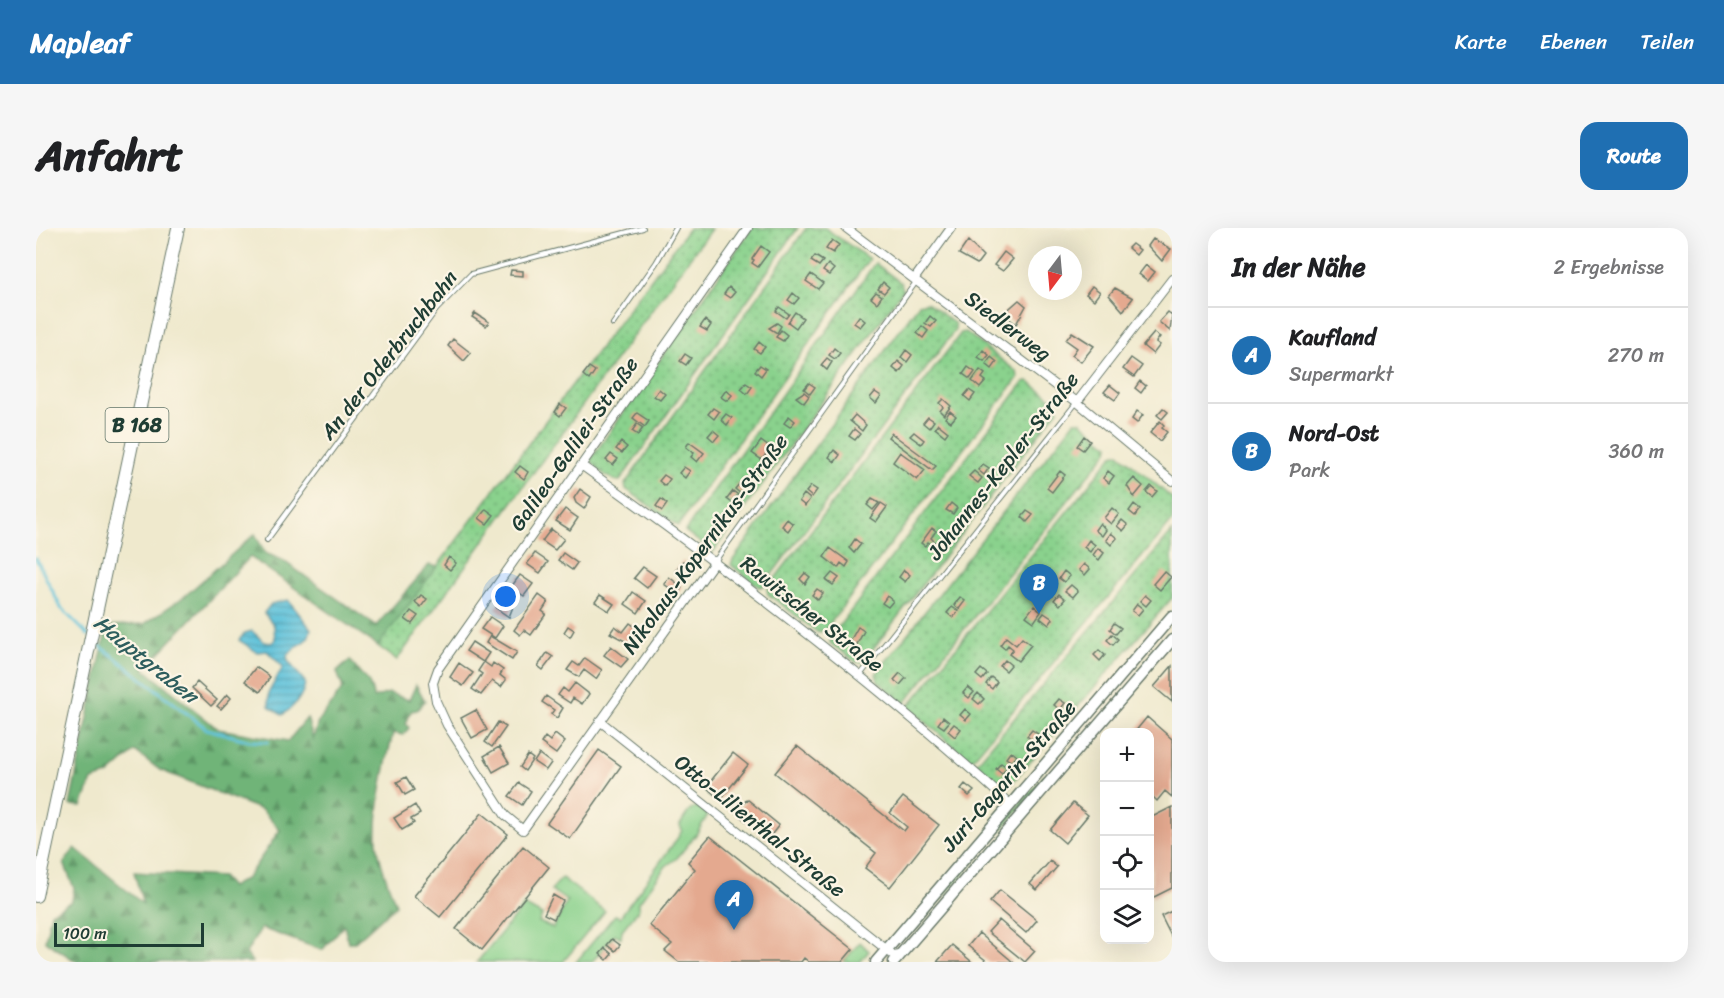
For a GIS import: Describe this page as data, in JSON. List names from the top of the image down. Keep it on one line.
{"streets":{"main road":["B 168"],"street":["Siedlerweg","Galileo-Galilei-Straße","Johannes-Kepler-Straße","Nikolaus-Kopernikus-Straße","Rawitscher Straße","Juri-Gagarin-Straße","Otto-Lilienthal-Straße"],"lane":["An der Oderbruchbahn"]},"crossings":[["Siedlerweg","Johannes-Kepler-Straße"],["Siedlerweg","Nikolaus-Kopernikus-Straße"],["Galileo-Galilei-Straße","Nikolaus-Kopernikus-Straße"],["Galileo-Galilei-Straße","Rawitscher Straße"],["Johannes-Kepler-Straße","Rawitscher Straße"],["Nikolaus-Kopernikus-Straße","Rawitscher Straße"],["Nikolaus-Kopernikus-Straße","Otto-Lilienthal-Straße"],["Rawitscher Straße","Juri-Gagarin-Straße"],["Juri-Gagarin-Straße","Otto-Lilienthal-Straße"]],"water":["Hauptgraben"],"scale_bar":"100 m","north":"bottom","page":{"header":"Mapleaf","nav":["Karte","Ebenen","Teilen"],"title":"Anfahrt","buttons":"Route","heading":["In der Nähe","2 Ergebnisse"],"list":[{"mark":"A","name":"Kaufland","note":"Supermarkt","value":"270 m"},{"mark":"B","name":"Nord-Ost","note":"Park","value":"360 m"}],"pins":["B","A"],"map_buttons":["+","−"],"scale":"100 m"}}
